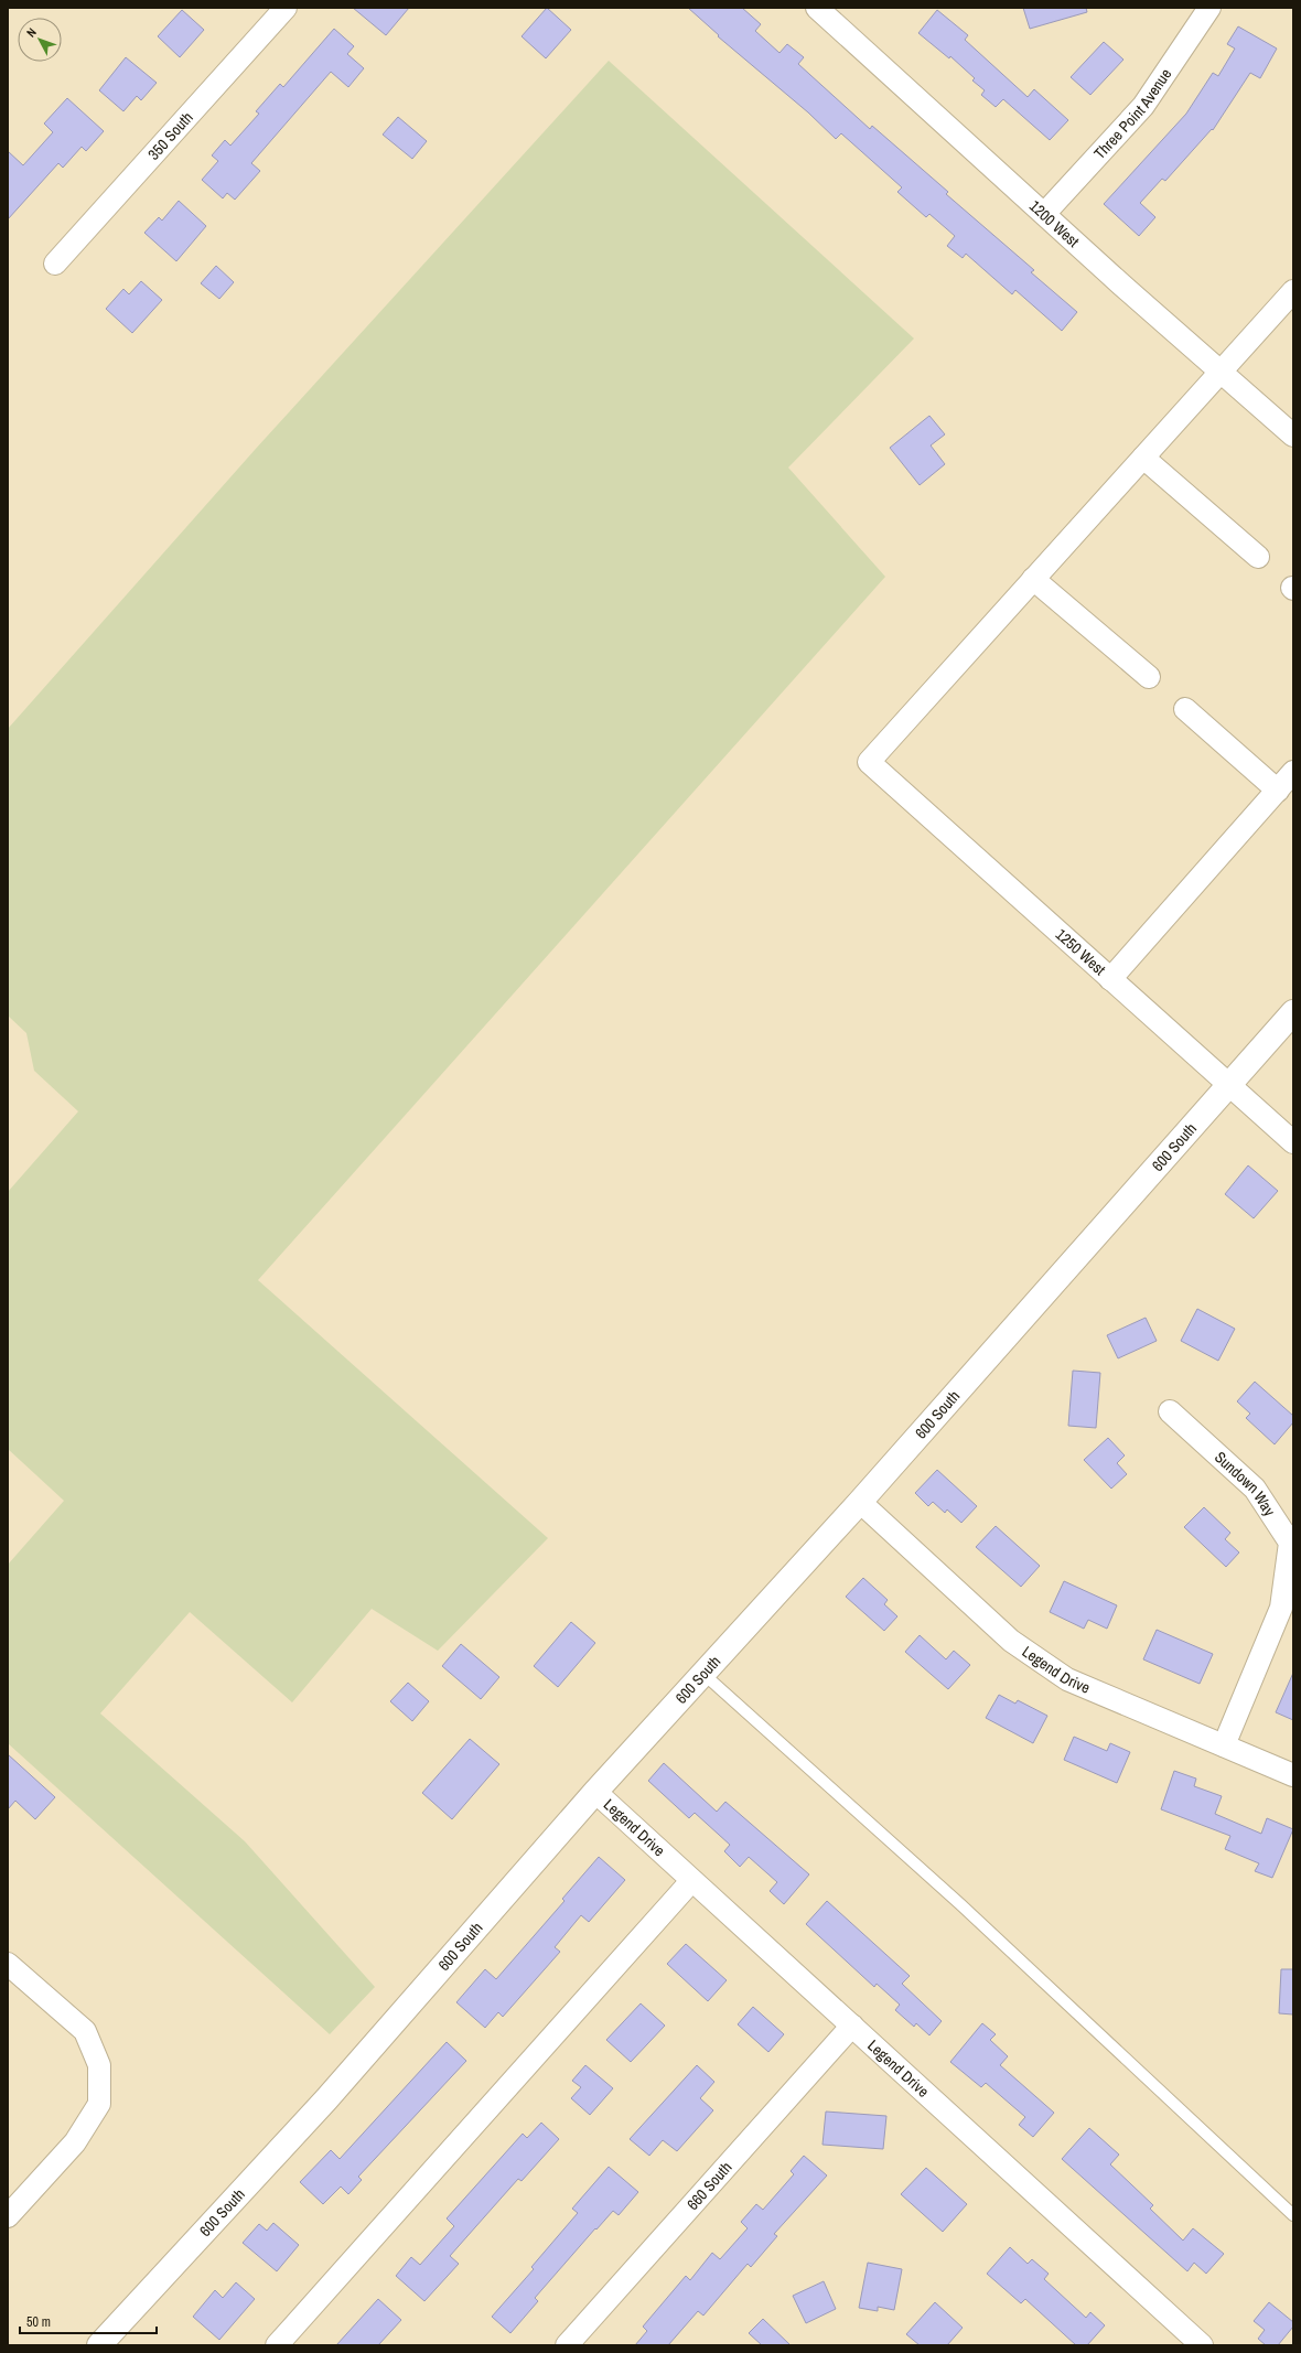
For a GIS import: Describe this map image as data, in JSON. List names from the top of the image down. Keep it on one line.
{"streets":{"main road":["600 South"],"street":["Three Point Avenue","350 South","1200 West","1250 West","Sundown Way","Legend Drive","660 South"]},"crossings":[["Three Point Avenue","1200 West"],["1250 West","600 South"],["600 South","Legend Drive"],["Sundown Way","Legend Drive"],["Legend Drive","660 South"]],"scale_bar":"50 m","north":"top left"}
